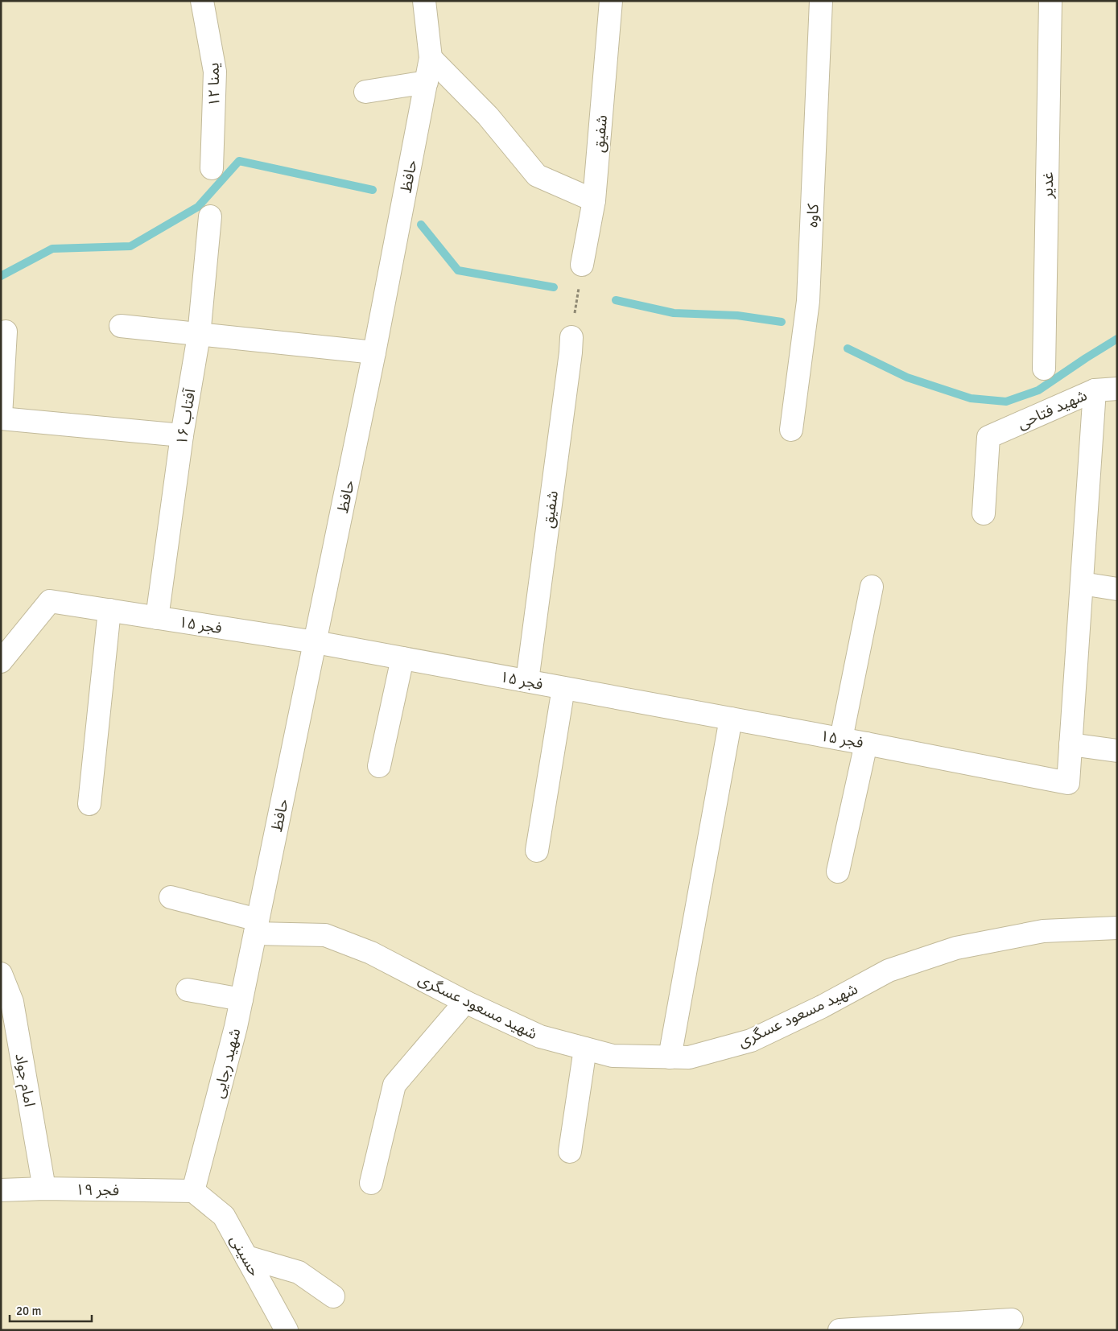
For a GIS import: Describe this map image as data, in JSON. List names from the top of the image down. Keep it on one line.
{"streets":{"street":["یمنا ۱۲","شفیق","حافظ","غدیر","کاوه","شهید فتاحی","آفتاب ۱۶","فجر ۱۵","شهید مسعود عسگری","شهید رجایی","امام جواد","فجر ۱۹","حسینی"]},"crossings":[["شفیق","فجر ۱۵"],["حافظ","فجر ۱۵"],["حافظ","شهید مسعود عسگری"],["حافظ","شهید رجایی"],["آفتاب ۱۶","فجر ۱۵"],["شهید مسعود عسگری","شهید رجایی"],["شهید رجایی","فجر ۱۹"],["شهید رجایی","حسینی"],["امام جواد","فجر ۱۹"],["فجر ۱۹","حسینی"]],"scale_bar":"20 m"}
